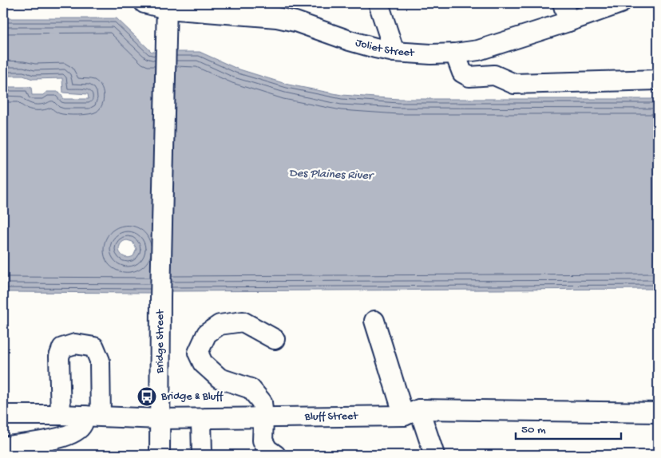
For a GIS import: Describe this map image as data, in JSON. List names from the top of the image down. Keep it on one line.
{"streets":{"street":["Joliet Street","Bridge Street","Bluff Street"]},"crossings":[["Joliet Street","Bridge Street"],["Bridge Street","Bluff Street"]],"water":["Des Plaines River"],"places":{"bus stop":["Bridge & Bluff"]},"scale_bar":"50 m"}
